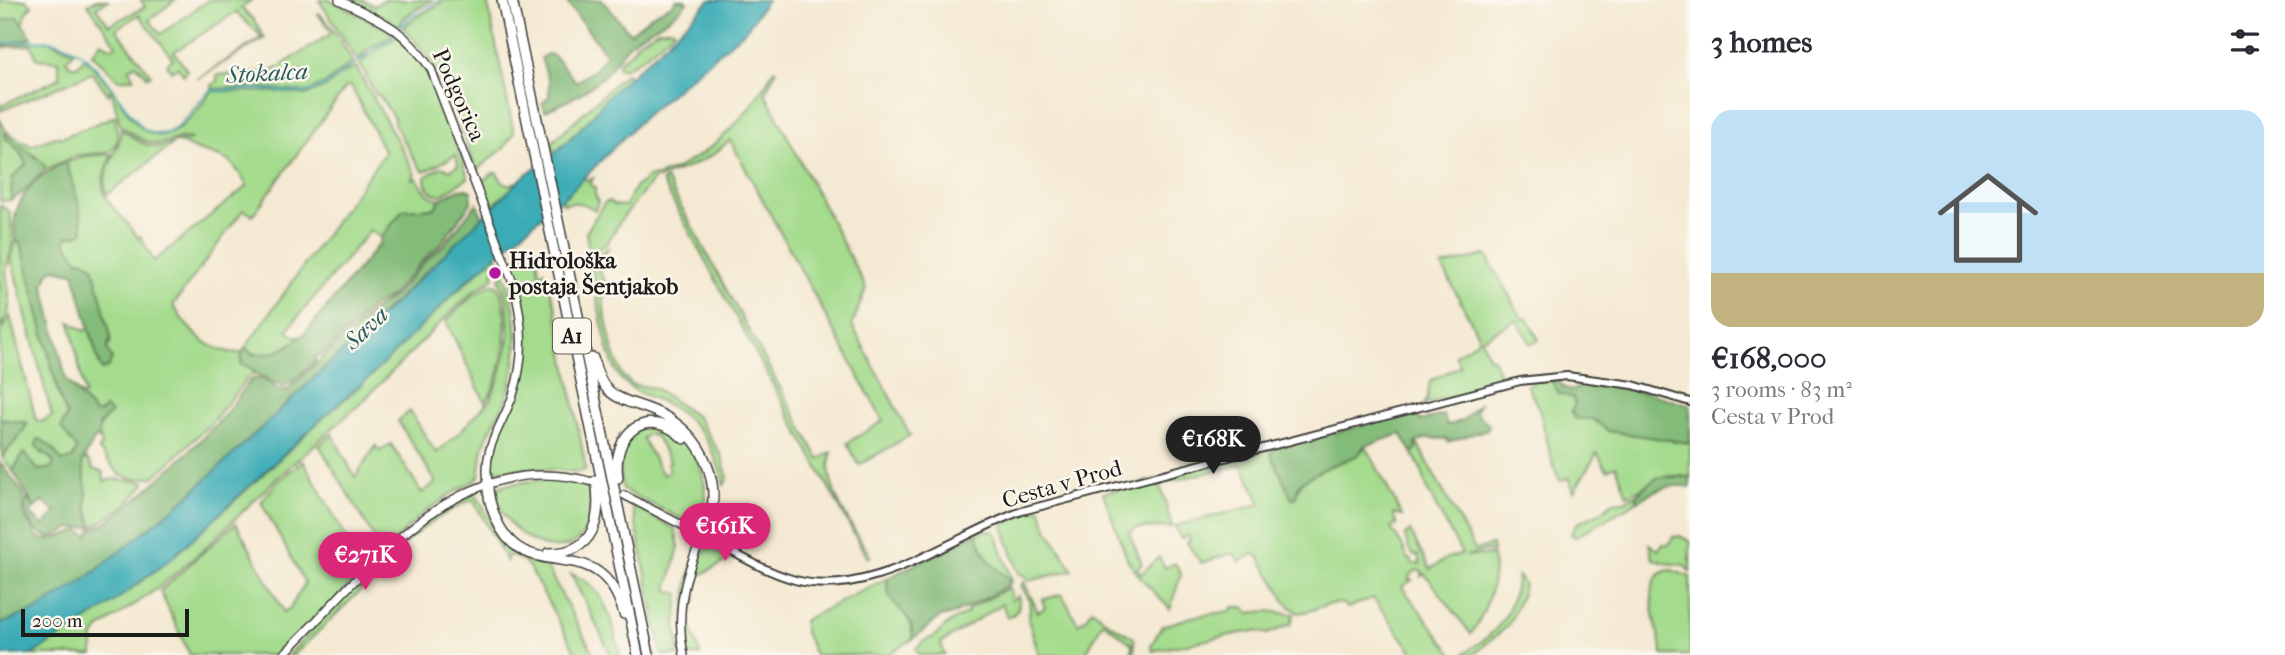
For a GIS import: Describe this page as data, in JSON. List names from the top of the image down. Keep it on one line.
{"streets":{"highway":["A1"],"main road":["Podgorica"],"street":["Cesta v Prod"]},"water":["Stokalca","Sava"],"places":["Hidrološka postaja Šentjakob"],"scale_bar":"200 m","page":{"heading":"3 homes","list":[{"name":"€168,000","note":"3 rooms · 83 m² · Cesta v Prod"}],"price":["€168K","€161K","€271K"],"scale":"200 m"}}
